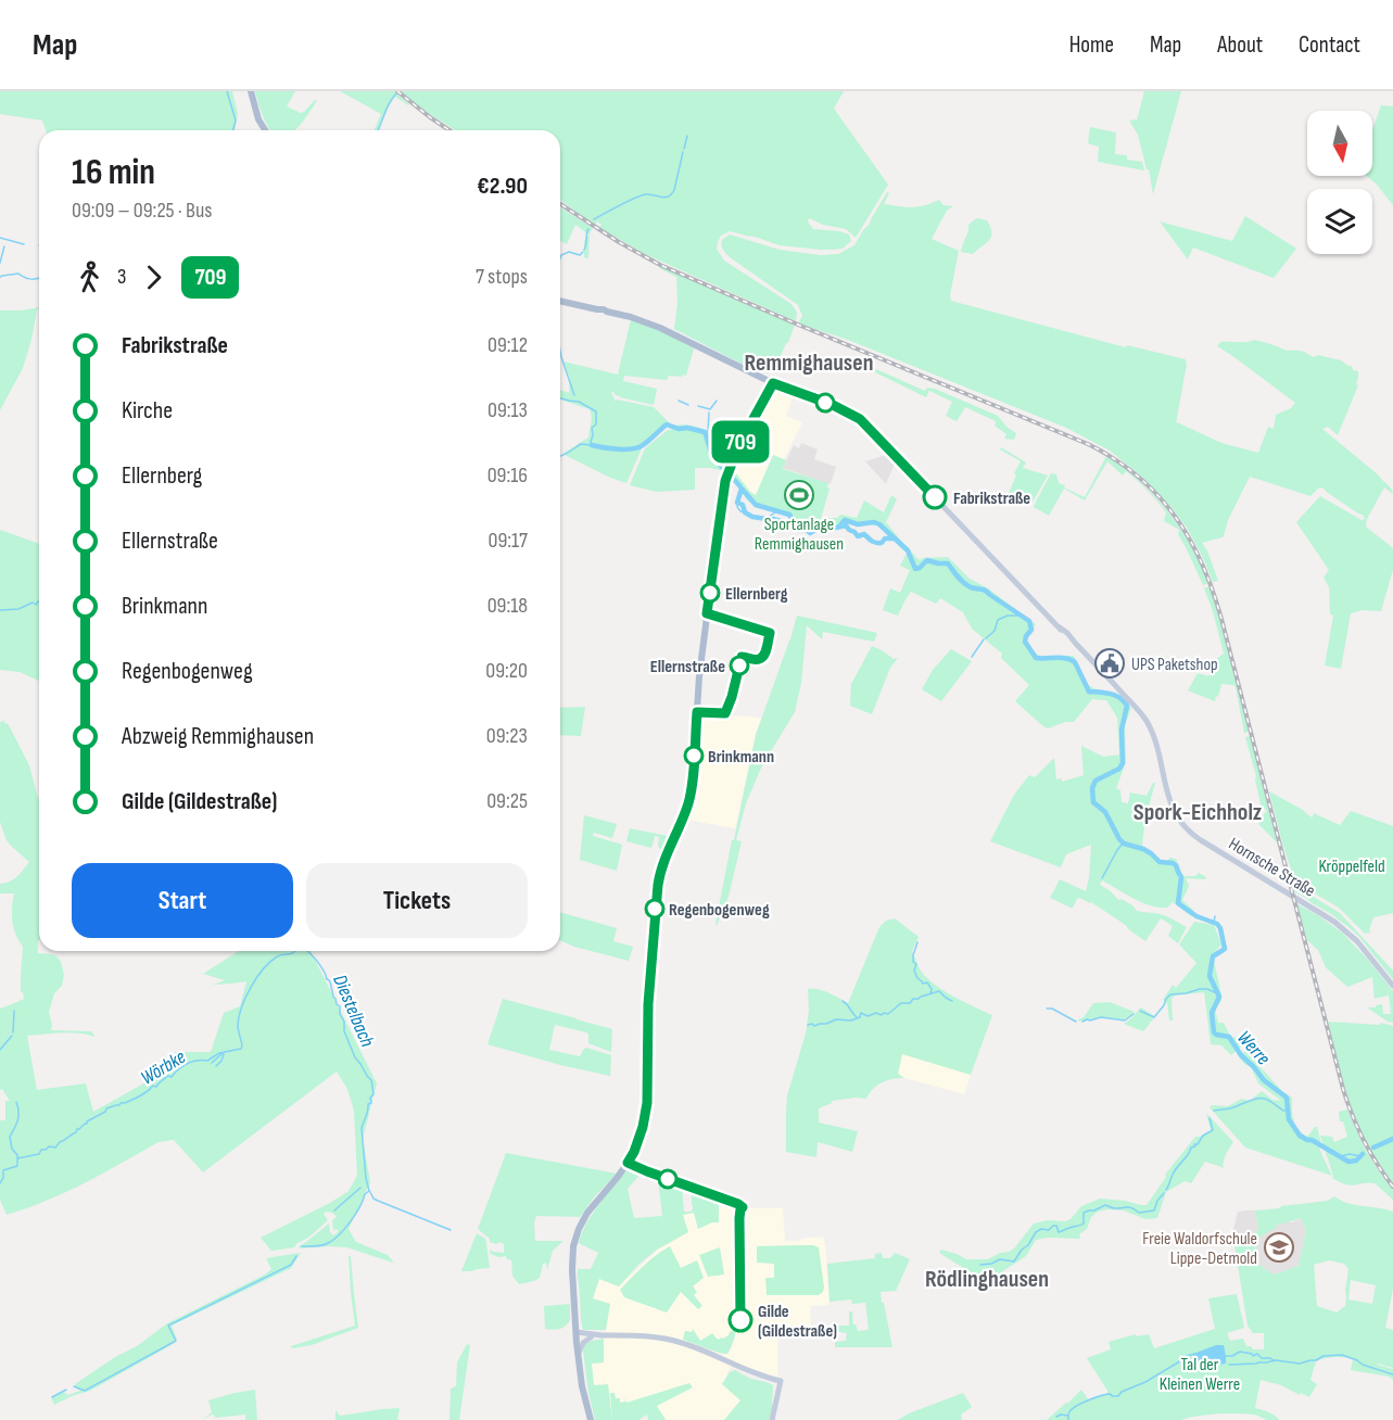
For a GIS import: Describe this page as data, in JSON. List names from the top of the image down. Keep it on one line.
{"streets":{"main road":["Hornsche Straße"]},"districts":["Remmighausen","Spork-Eichholz","Rödlinghausen"],"water":["Diestelbach","Werre","Wörbke"],"parks":["Kröppelfeld","Tal der Kleinen Werre"],"places":{"sports":["Sportanlage Remmighausen"],"other":["Fabrikstraße","Ellernberg","Ellernstraße","Brinkmann","Regenbogenweg","Gilde (Gildestraße)"],"public building":["UPS Paketshop"],"school or university":["Freie Waldorfschule Lippe-Detmold"]},"lines":["bus line 709"],"north":"bottom","page":{"header":"Map","nav":["Home","Map","About","Contact"],"on_map":"709","heading":["16 min","09:09 – 09:25 · Bus","€2.90"],"legs":["3","709","7 stops"],"list":[{"name":"Fabrikstraße","value":"09:12"},{"name":"Kirche","value":"09:13"},{"name":"Ellernberg","value":"09:16"},{"name":"Ellernstraße","value":"09:17"},{"name":"Brinkmann","value":"09:18"},{"name":"Regenbogenweg","value":"09:20"},{"name":"Abzweig Remmighausen","value":"09:23"},{"name":"Gilde (Gildestraße)","value":"09:25"}],"buttons":["Start","Tickets"]}}
